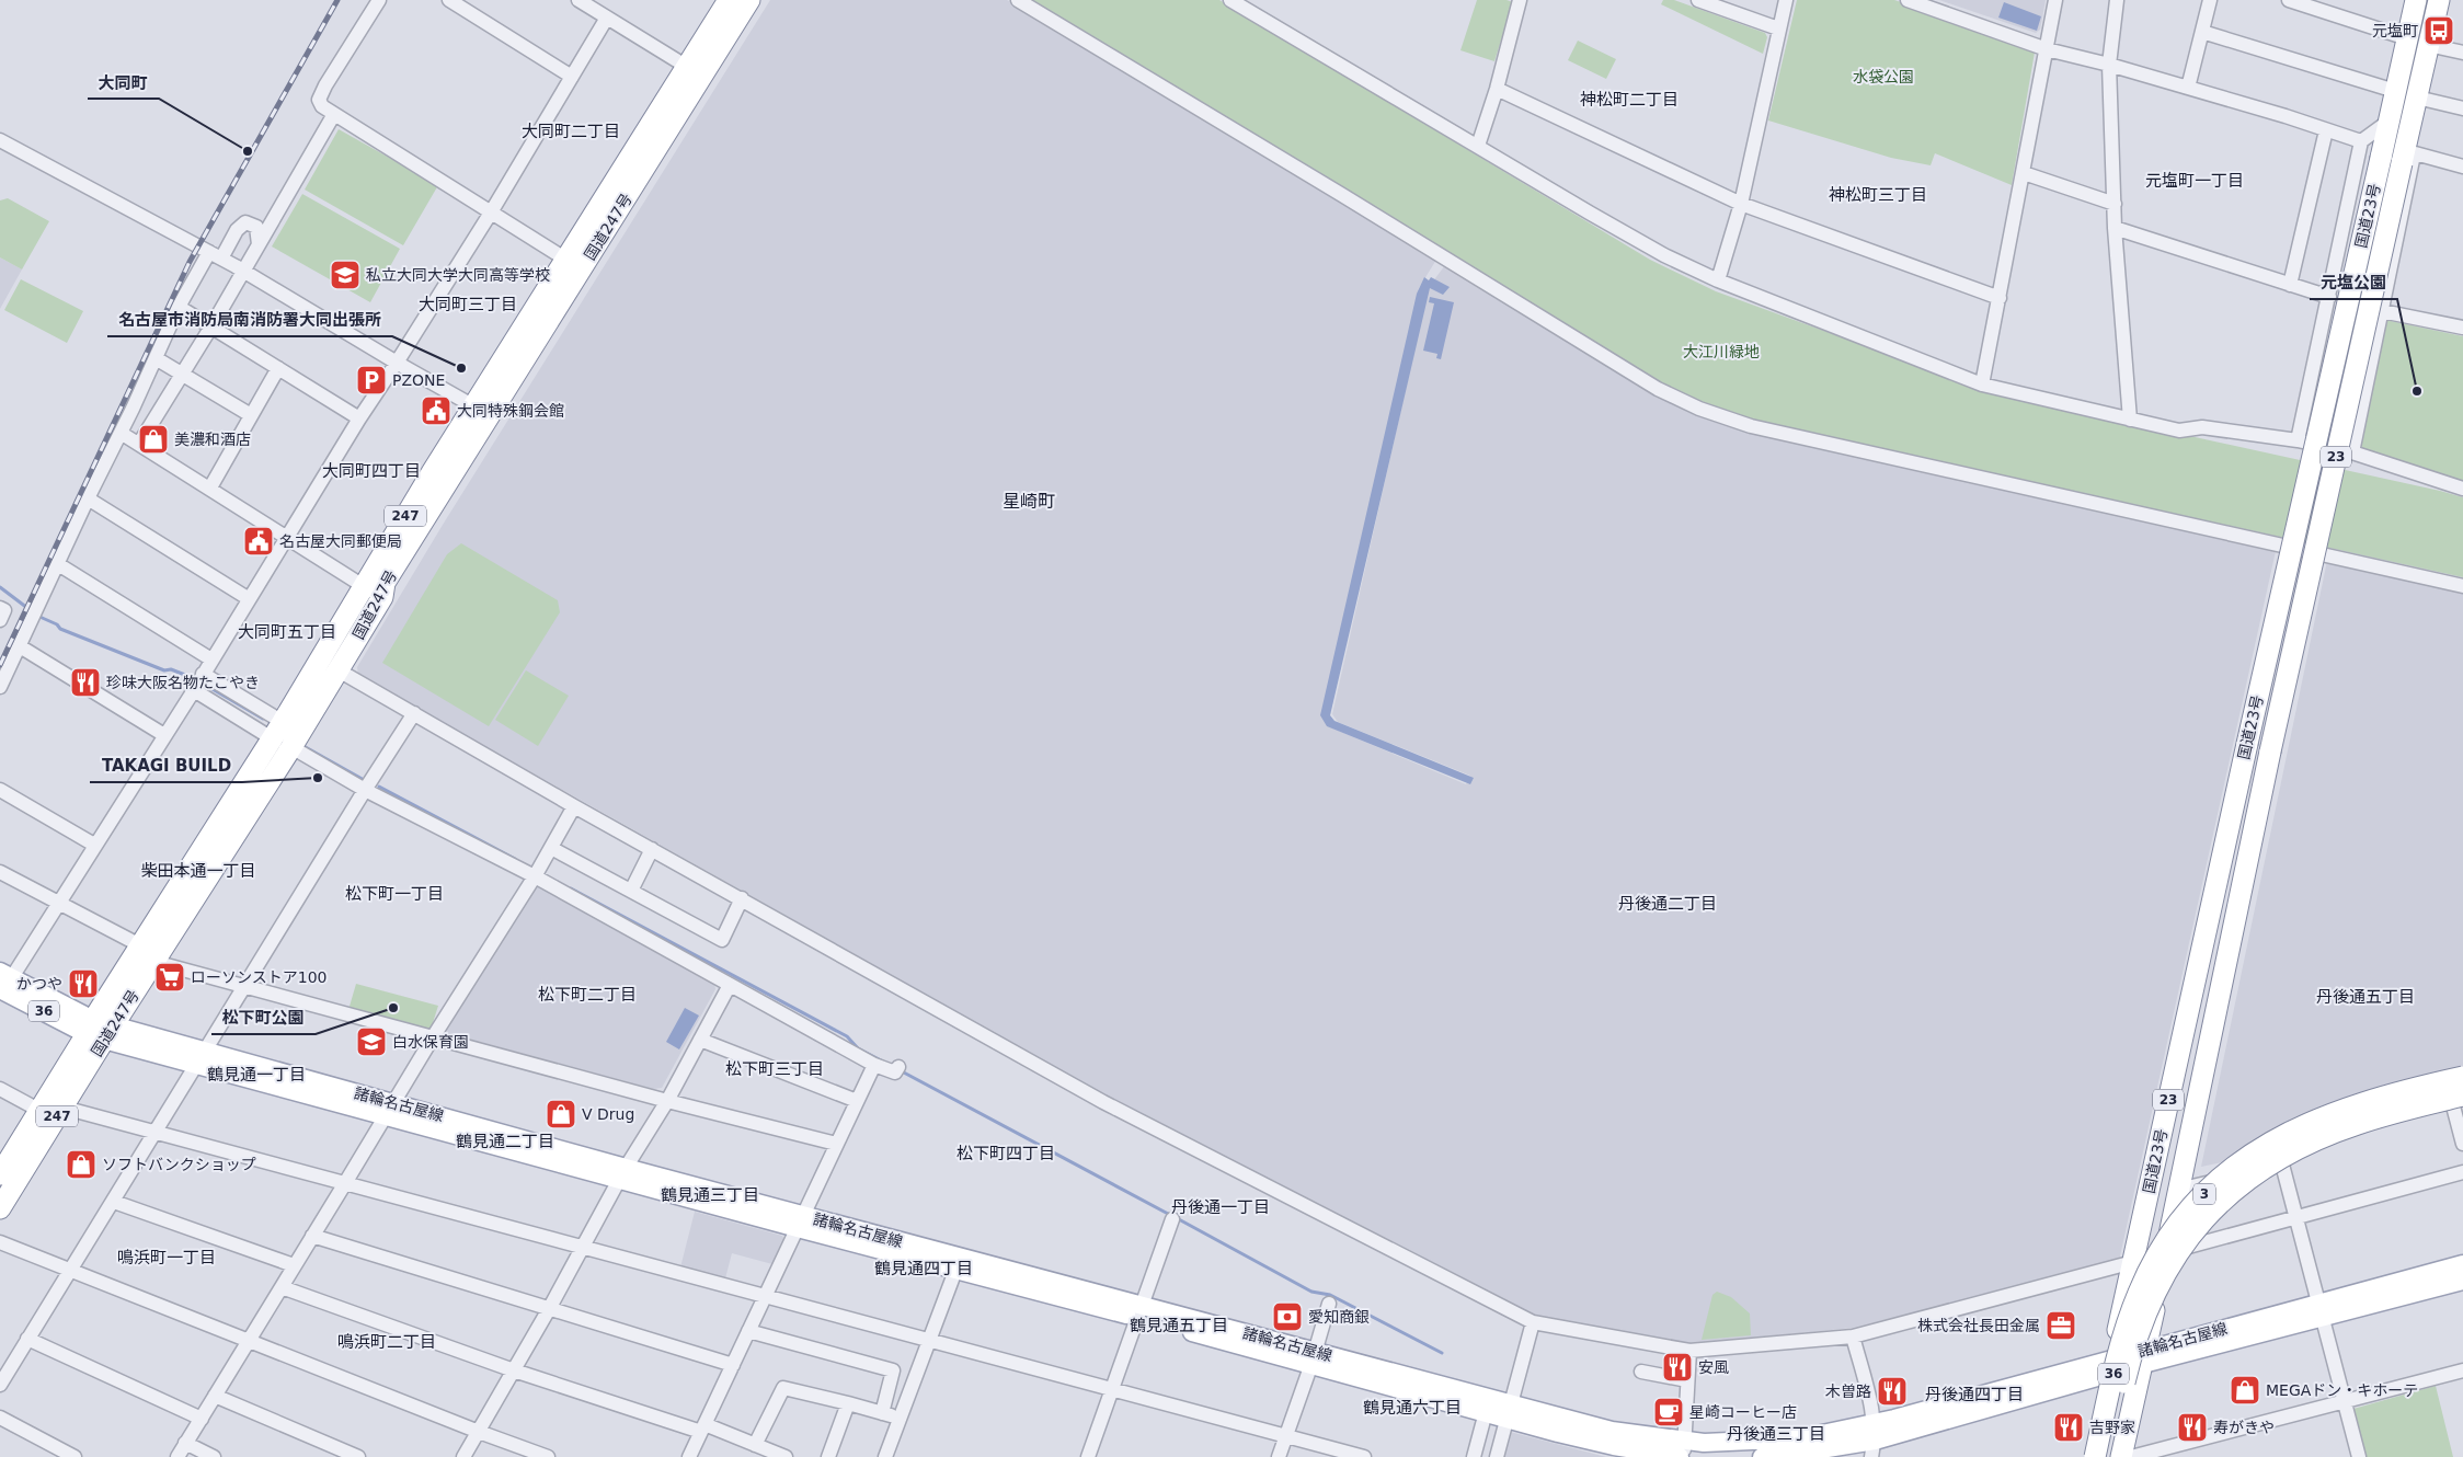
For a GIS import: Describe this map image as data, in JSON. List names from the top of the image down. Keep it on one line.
{"streets":{"highway":["国道23号","国道247号","23","247","3"],"main road":["36","諸輪名古屋線"]},"crossings":[["国道23号","諸輪名古屋線"],["国道23号","3"],["国道247号","諸輪名古屋線"]],"districts":["神松町二丁目","大同町二丁目","元塩町一丁目","神松町三丁目","大同町三丁目","大同町四丁目","星崎町","大同町五丁目","柴田本通一丁目","松下町一丁目","丹後通二丁目","松下町二丁目","丹後通五丁目","松下町三丁目","鶴見通一丁目","鶴見通二丁目","松下町四丁目","鶴見通三丁目","丹後通一丁目","鳴浜町一丁目","鶴見通四丁目","鶴見通五丁目","鳴浜町二丁目","丹後通四丁目","鶴見通六丁目","丹後通三丁目"],"parks":["水袋公園","大江川緑地"],"places":{"bus stop":["元塩町"],"other":["大同町","名古屋市消防局南消防署大同出張所","元塩公園","TAKAGI BUILD","松下町公園"],"school or university":["私立大同大学大同高等学校","白水保育園"],"parking":["PZONE"],"public building":["大同特殊鋼会館","名古屋大同郵便局"],"shop":["美濃和酒店","V Drug","ソフトバンクショップ","MEGAドン・キホーテ"],"restaurant":["珍味大阪名物たこやき","かつや","安風","木曽路","吉野家","寿がきや"],"supermarket":["ローソンストア100"],"bank":["愛知商銀"],"office":["株式会社長田金属"],"cafe":["星崎コーヒー店"]}}
